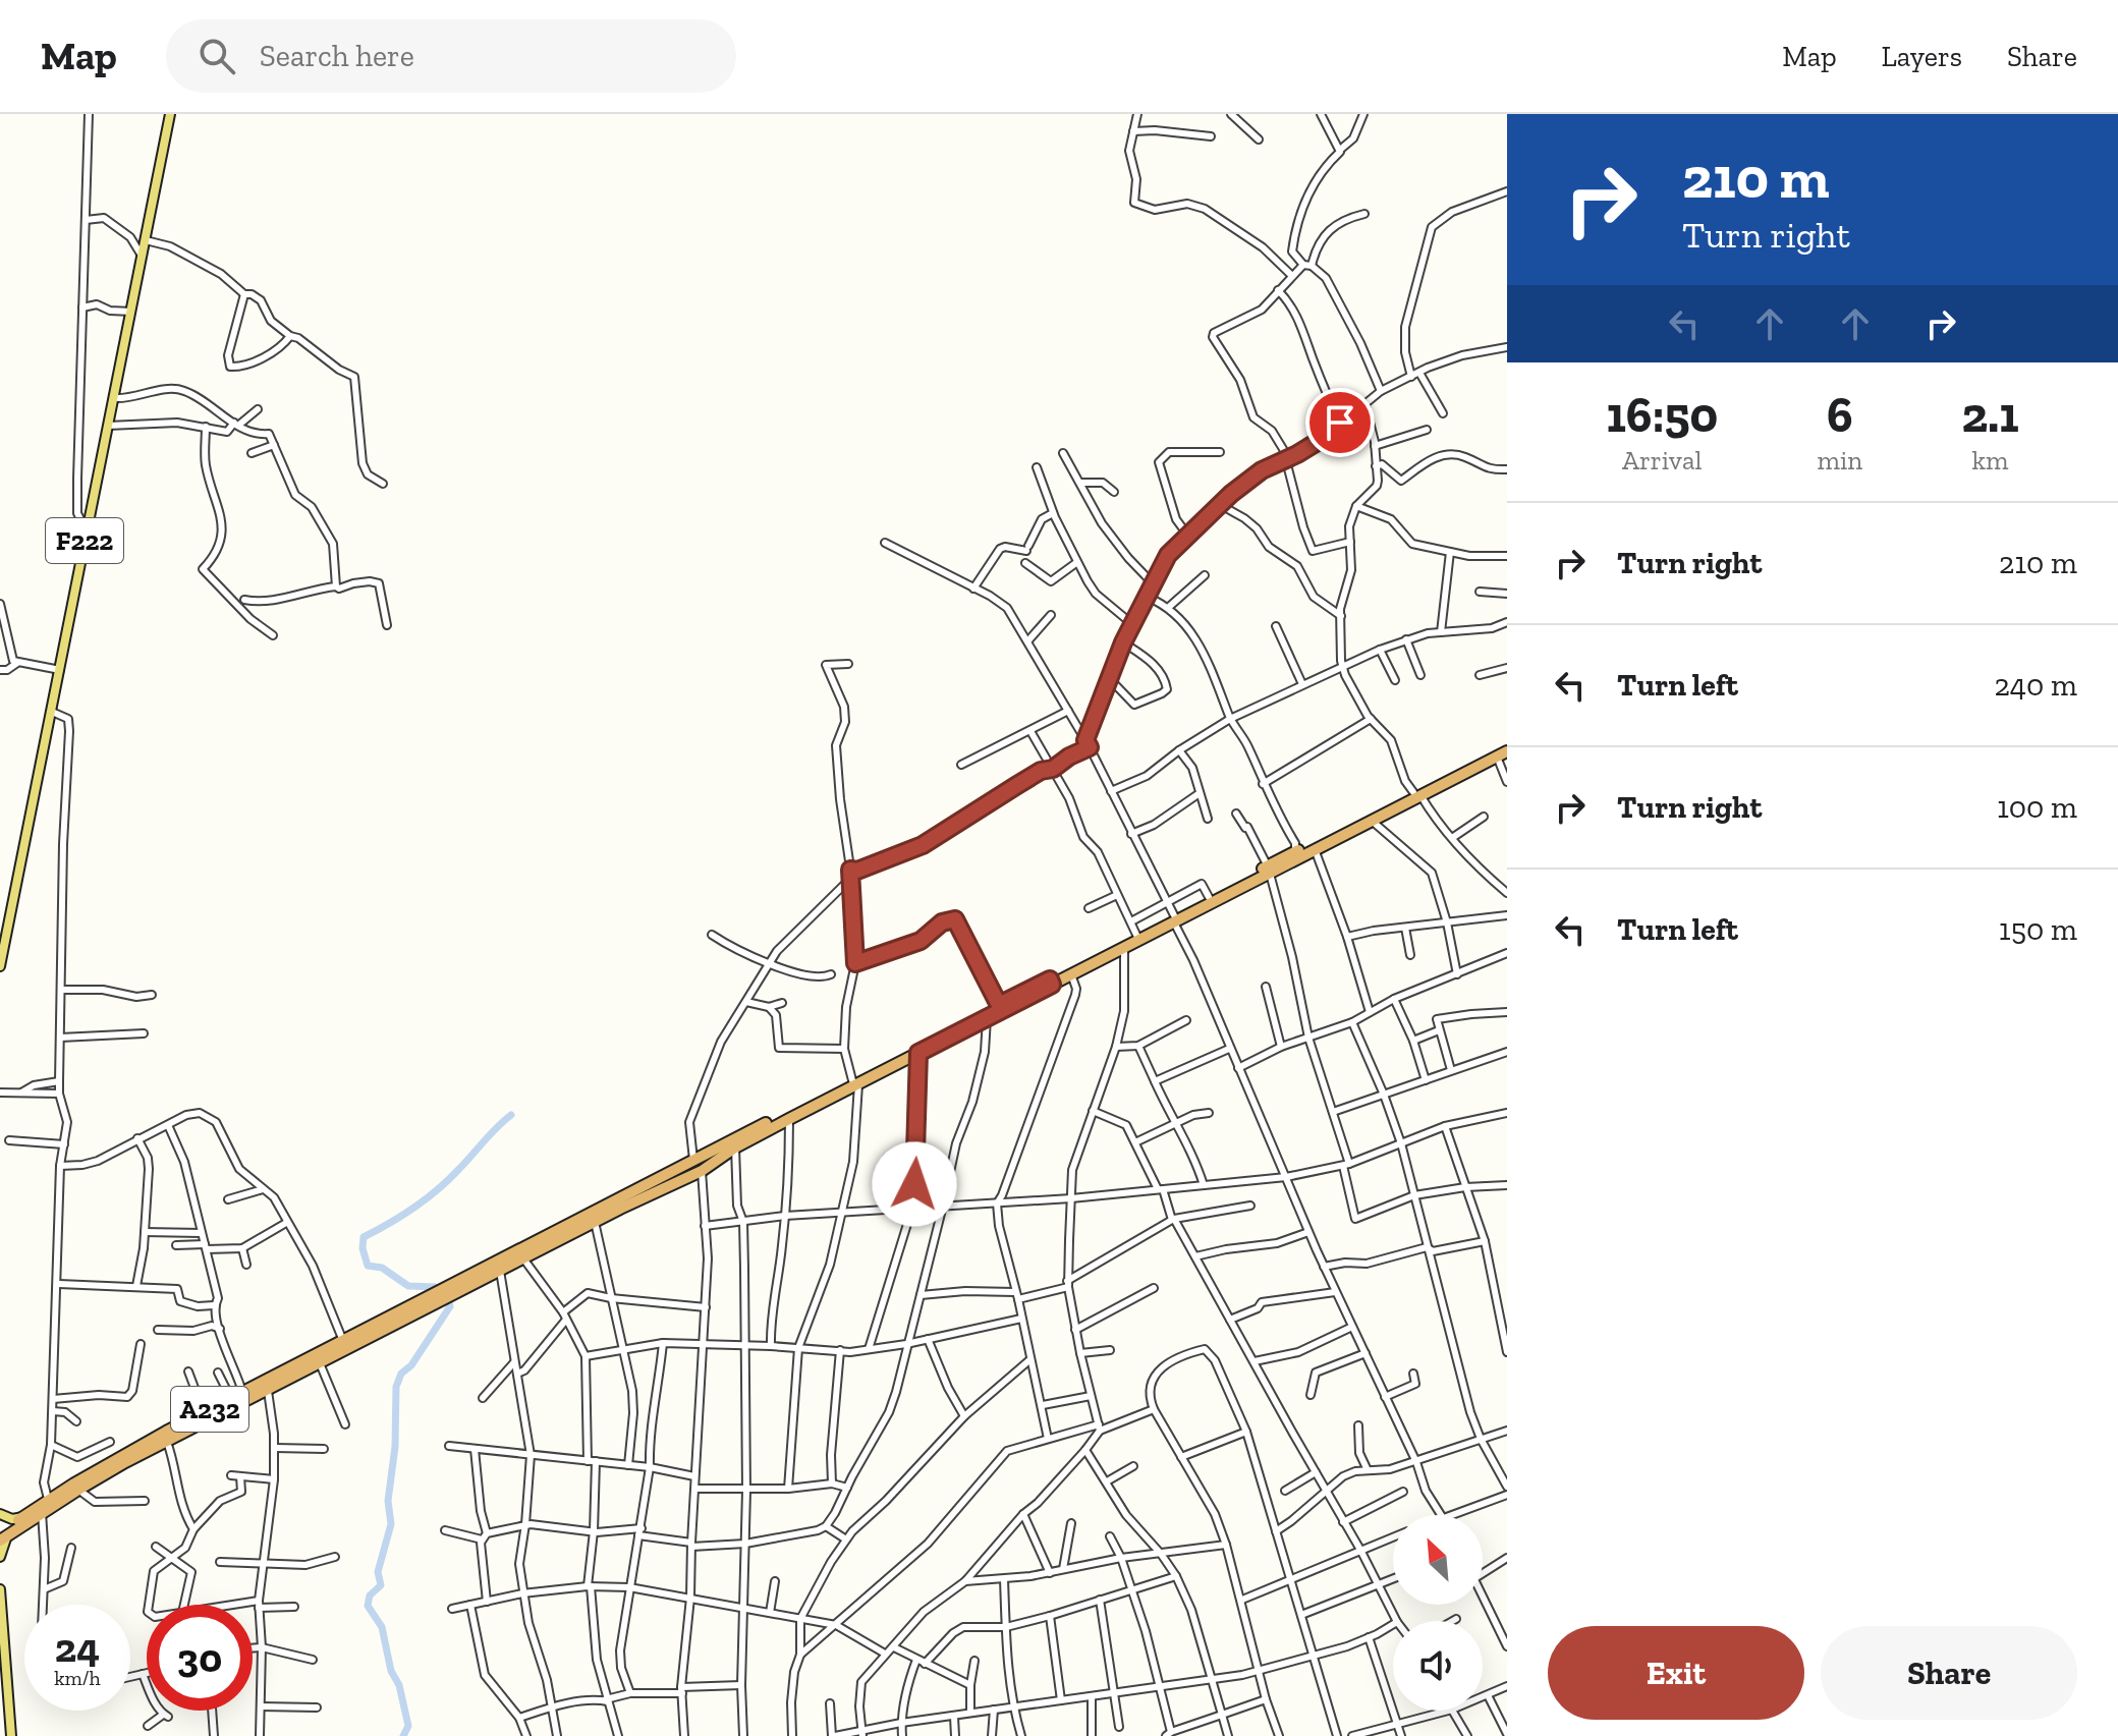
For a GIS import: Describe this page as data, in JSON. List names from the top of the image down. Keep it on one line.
{"streets":{"highway":["A232"],"main road":["F222"]},"north":"top left","page":{"header":"Map","search":"Search here","nav":["Map","Layers","Share"],"turn":["210 m","Turn right"],"eta":["16:50","Arrival","6","min","2.1","km"],"list":[{"name":"Turn right","value":"210 m"},{"name":"Turn left","value":"240 m"},{"name":"Turn right","value":"100 m"},{"name":"Turn left","value":"150 m"}],"speed":"24 km/h","limit":"30","buttons":["Exit","Share"]}}
